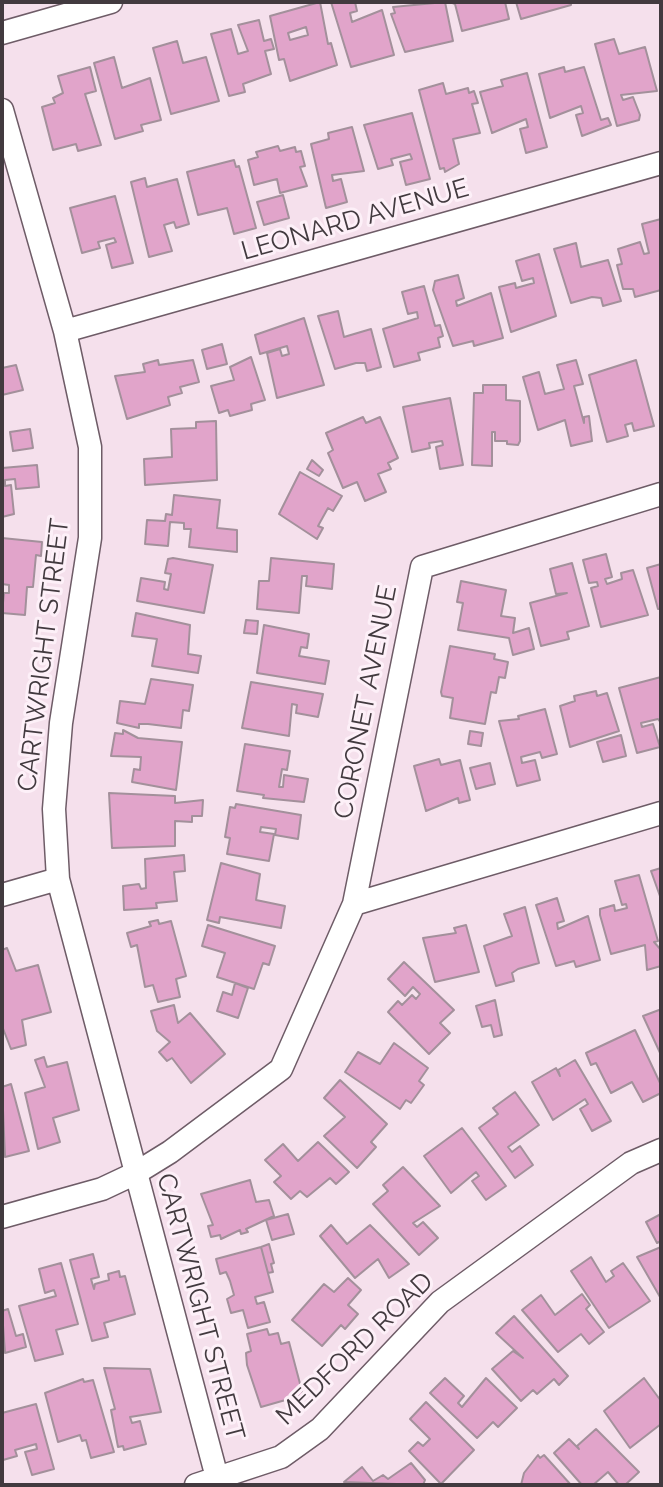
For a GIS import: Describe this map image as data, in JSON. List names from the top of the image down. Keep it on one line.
{"streets":{"street":["LEONARD AVENUE","CARTWRIGHT STREET","CORONET AVENUE","MEDFORD ROAD"]},"crossings":[["LEONARD AVENUE","CARTWRIGHT STREET"],["CARTWRIGHT STREET","MEDFORD ROAD"]]}
